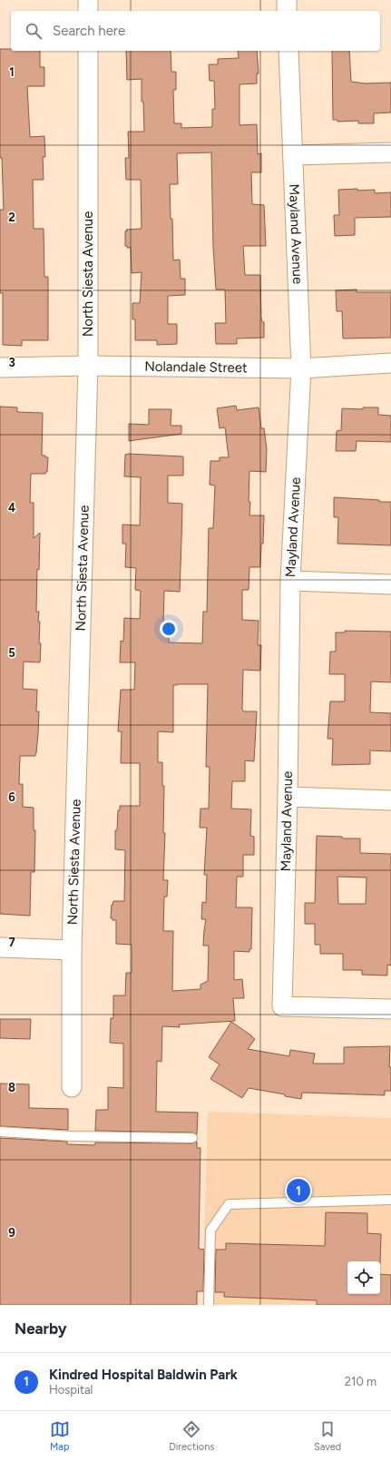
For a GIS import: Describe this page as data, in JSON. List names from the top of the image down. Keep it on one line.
{"streets":{"street":["Mayland Avenue","North Siesta Avenue","Nolandale Street"]},"crossings":[["Mayland Avenue","Nolandale Street"],["North Siesta Avenue","Nolandale Street"]],"page":{"search":"Search here","pins":"1","heading":"Nearby","list":[{"mark":"1","name":"Kindred Hospital Baldwin Park","note":"Hospital","value":"210 m"}],"nav":["Map","Directions","Saved"]},"grid":{"rows":["1","2","3","4","5","6","7","8","9"]}}
